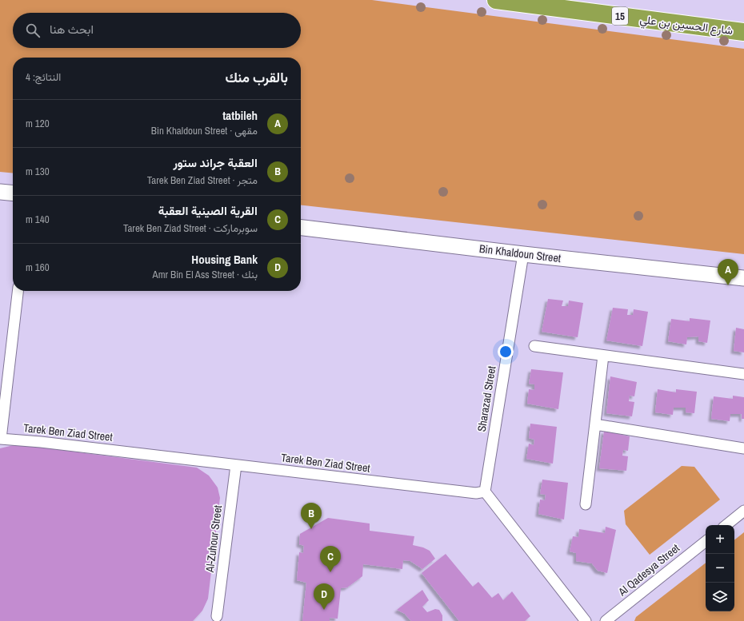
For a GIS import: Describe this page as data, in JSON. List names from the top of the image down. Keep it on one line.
{"streets":{"highway":["15","شارع الحسين بن علي"],"street":["Bin Khaldoun Street","Sharazad Street","Tarek Ben Ziad Street","Al-Zuhour Street","Al Qadesya Street"]},"crossings":[["Bin Khaldoun Street","Sharazad Street"],["Sharazad Street","Tarek Ben Ziad Street"],["Tarek Ben Ziad Street","Al-Zuhour Street"]],"page":{"search":"ابحث هنا","heading":["بالقرب منك","النتائج: 4"],"list":[{"mark":"A","name":"tatbileh","note":"مقهى · Bin Khaldoun Street","value":"120 m"},{"mark":"B","name":"العقبة جراند ستور","note":"متجر · Tarek Ben Ziad Street","value":"130 m"},{"mark":"C","name":"القرية الصينية العقبة","note":"سوبرماركت · Tarek Ben Ziad Street","value":"140 m"},{"mark":"D","name":"Housing Bank","note":"بنك · Amr Bin El Ass Street","value":"160 m"}],"pins":["A","B","C","D"],"map_buttons":["+","−"]}}
